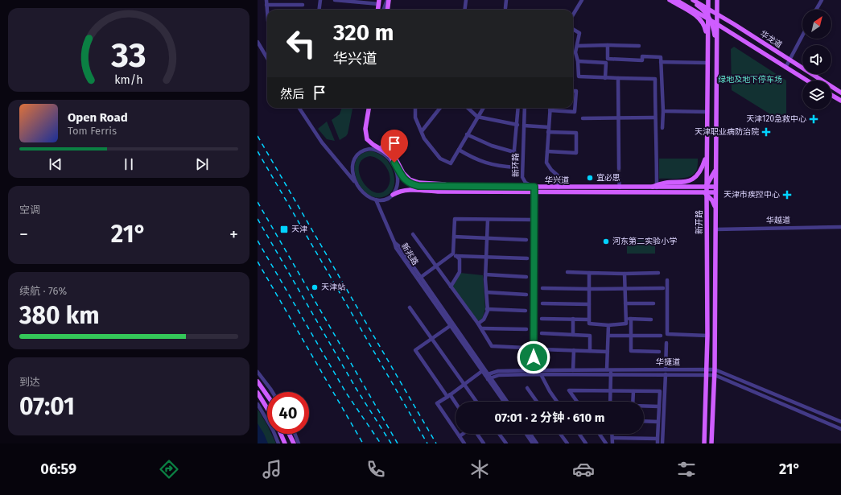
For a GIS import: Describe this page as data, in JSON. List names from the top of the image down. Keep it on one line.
{"streets":{"main road":["华龙道","华兴道","新开路"],"street":["新环路","华越道","新兆路","华捷道"]},"crossings":[["华龙道","新开路"],["新环路","华兴道"],["华兴道","新开路"],["华越道","新开路"],["新开路","华捷道"],["新兆路","华捷道"]],"parks":["绿地及地下停车场"],"places":{"health":["天津120急救中心","天津职业病防治院","天津市疾控中心"],"other":["宜必思","河东第二实验小学","天津站"],"transit":["天津"]},"north":"top right","page":{"turn":["320 m","华兴道"],"then":"然后","song":["Open Road","Tom Ferris"],"tile":["空调",["续航 · 76%","380 km"],["到达","07:01"]],"heat":["−","21°","+"],"limit":"40","trip":"07:01 · 2 分钟 · 610 m","tabs":["06:59","21°"],"gauge":["33","km/h"]}}
